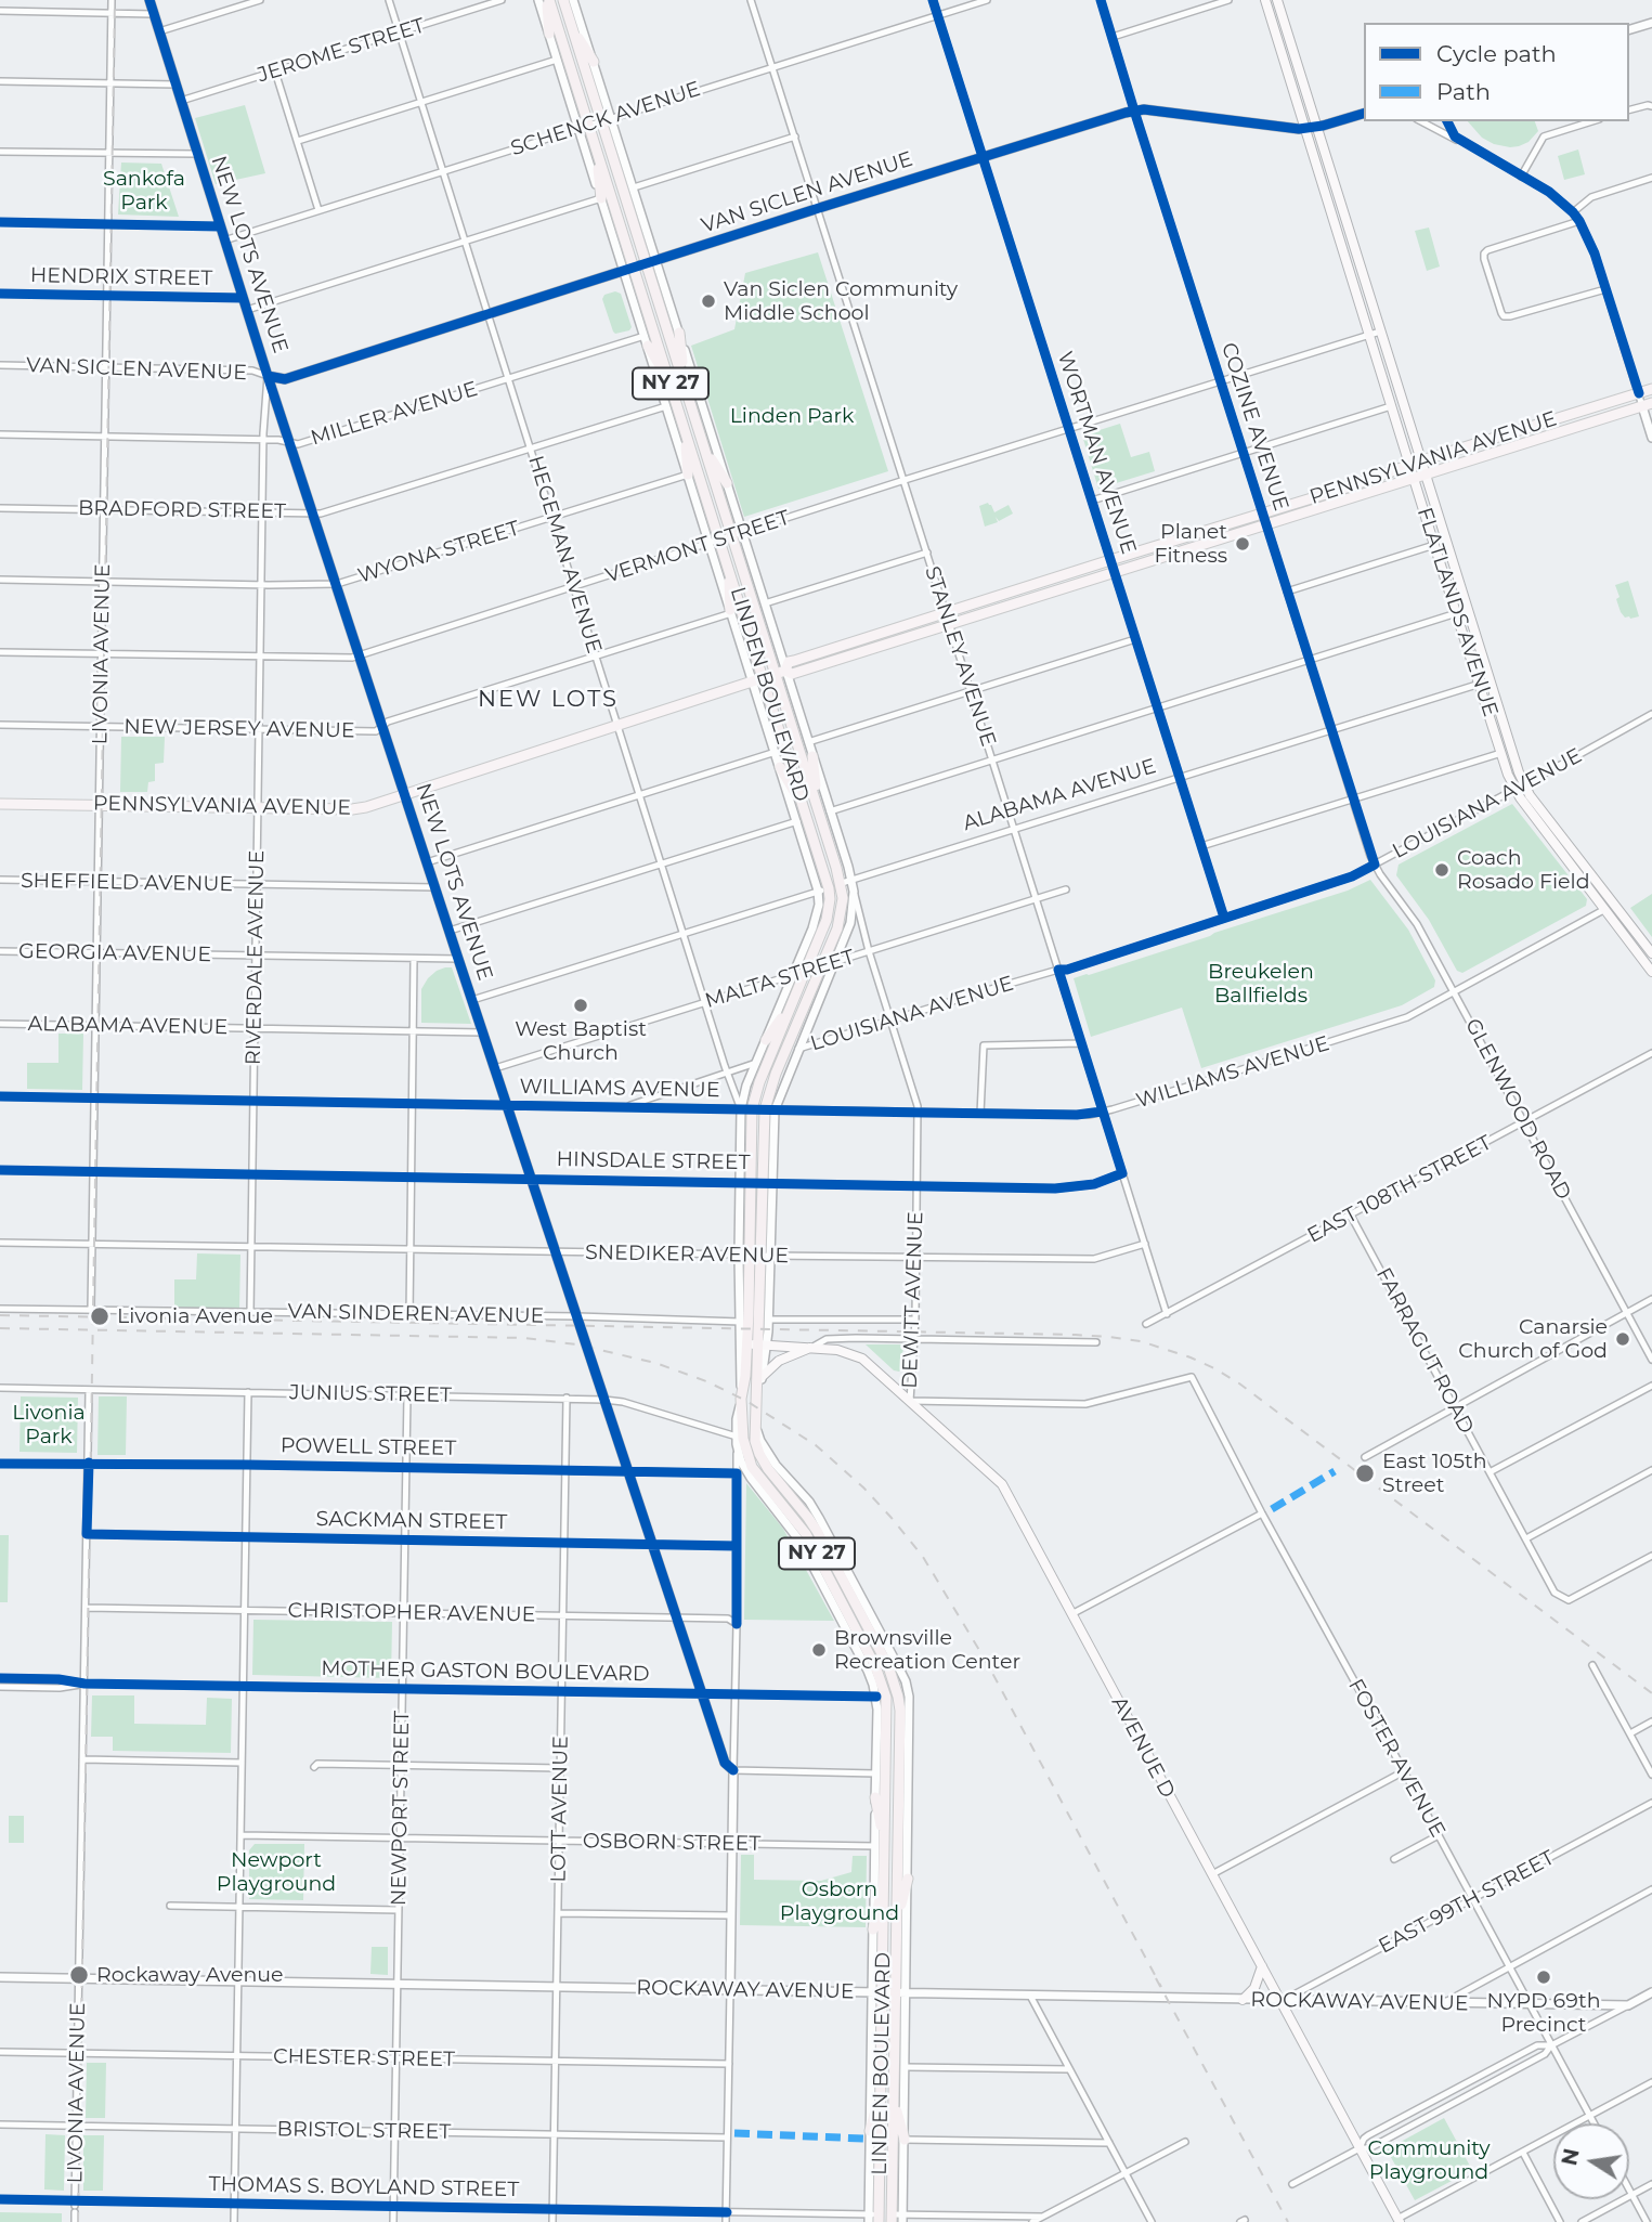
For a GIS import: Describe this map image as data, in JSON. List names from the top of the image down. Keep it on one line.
{"streets":{"highway":["NY 27","LINDEN BOULEVARD"],"main road":["PENNSYLVANIA AVENUE","FLATLANDS AVENUE","AVENUE D"],"street":["JEROME STREET","SCHENCK AVENUE","VAN SICLEN AVENUE","NEW LOTS AVENUE","HENDRIX STREET","MILLER AVENUE","COZINE AVENUE","WORTMAN AVENUE","BRADFORD STREET","VERMONT STREET","WYONA STREET","HEGEMAN AVENUE","LIVONIA AVENUE","STANLEY AVENUE","NEW JERSEY AVENUE","ALABAMA AVENUE","LOUISIANA AVENUE","SHEFFIELD AVENUE","GEORGIA AVENUE","RIVERDALE AVENUE","MALTA STREET","WILLIAMS AVENUE","GLENWOOD ROAD","HINSDALE STREET","EAST 108TH STREET","SNEDIKER AVENUE","DEWITT AVENUE","VAN SINDEREN AVENUE","FARRAGUT ROAD","JUNIUS STREET","POWELL STREET","SACKMAN STREET","CHRISTOPHER AVENUE","MOTHER GASTON BOULEVARD","FOSTER AVENUE","NEWPORT STREET","LOTT AVENUE","OSBORN STREET","EAST 99TH STREET","ROCKAWAY AVENUE","CHESTER STREET","BRISTOL STREET","THOMAS S. BOYLAND STREET"]},"crossings":[["JEROME STREET","NEW LOTS AVENUE"],["JEROME STREET","HEGEMAN AVENUE"],["SCHENCK AVENUE","NEW LOTS AVENUE"],["SCHENCK AVENUE","WORTMAN AVENUE"],["SCHENCK AVENUE","HEGEMAN AVENUE"],["SCHENCK AVENUE","STANLEY AVENUE"],["SCHENCK AVENUE","LINDEN BOULEVARD"],["VAN SICLEN AVENUE","NEW LOTS AVENUE"],["VAN SICLEN AVENUE","COZINE AVENUE"],["VAN SICLEN AVENUE","WORTMAN AVENUE"],["VAN SICLEN AVENUE","HEGEMAN AVENUE"],["VAN SICLEN AVENUE","FLATLANDS AVENUE"],["VAN SICLEN AVENUE","LIVONIA AVENUE"],["VAN SICLEN AVENUE","STANLEY AVENUE"],["VAN SICLEN AVENUE","LINDEN BOULEVARD"],["VAN SICLEN AVENUE","RIVERDALE AVENUE"],["NEW LOTS AVENUE","HENDRIX STREET"],["NEW LOTS AVENUE","MILLER AVENUE"],["NEW LOTS AVENUE","PENNSYLVANIA AVENUE"],["NEW LOTS AVENUE","BRADFORD STREET"],["NEW LOTS AVENUE","VERMONT STREET"],["NEW LOTS AVENUE","WYONA STREET"],["NEW LOTS AVENUE","NEW JERSEY AVENUE"],["NEW LOTS AVENUE","ALABAMA AVENUE"],["NEW LOTS AVENUE","SHEFFIELD AVENUE"],["NEW LOTS AVENUE","GEORGIA AVENUE"],["NEW LOTS AVENUE","RIVERDALE AVENUE"],["NEW LOTS AVENUE","MALTA STREET"],["NEW LOTS AVENUE","WILLIAMS AVENUE"],["NEW LOTS AVENUE","HINSDALE STREET"],["NEW LOTS AVENUE","SNEDIKER AVENUE"],["NEW LOTS AVENUE","VAN SINDEREN AVENUE"],["NEW LOTS AVENUE","JUNIUS STREET"],["NEW LOTS AVENUE","POWELL STREET"],["NEW LOTS AVENUE","SACKMAN STREET"],["NEW LOTS AVENUE","CHRISTOPHER AVENUE"],["NEW LOTS AVENUE","MOTHER GASTON BOULEVARD"],["HENDRIX STREET","LIVONIA AVENUE"],["MILLER AVENUE","HEGEMAN AVENUE"],["MILLER AVENUE","LIVONIA AVENUE"],["MILLER AVENUE","LINDEN BOULEVARD"],["MILLER AVENUE","RIVERDALE AVENUE"],["COZINE AVENUE","PENNSYLVANIA AVENUE"],["COZINE AVENUE","VERMONT STREET"],["COZINE AVENUE","ALABAMA AVENUE"],["COZINE AVENUE","LOUISIANA AVENUE"],["COZINE AVENUE","GLENWOOD ROAD"],["WORTMAN AVENUE","PENNSYLVANIA AVENUE"],["WORTMAN AVENUE","VERMONT STREET"],["WORTMAN AVENUE","ALABAMA AVENUE"],["WORTMAN AVENUE","LOUISIANA AVENUE"],["PENNSYLVANIA AVENUE","HEGEMAN AVENUE"],["PENNSYLVANIA AVENUE","FLATLANDS AVENUE"],["PENNSYLVANIA AVENUE","LIVONIA AVENUE"],["PENNSYLVANIA AVENUE","STANLEY AVENUE"],["PENNSYLVANIA AVENUE","LINDEN BOULEVARD"],["PENNSYLVANIA AVENUE","RIVERDALE AVENUE"],["BRADFORD STREET","HEGEMAN AVENUE"],["BRADFORD STREET","LIVONIA AVENUE"],["BRADFORD STREET","LINDEN BOULEVARD"],["BRADFORD STREET","RIVERDALE AVENUE"],["VERMONT STREET","HEGEMAN AVENUE"],["VERMONT STREET","FLATLANDS AVENUE"],["VERMONT STREET","LIVONIA AVENUE"],["VERMONT STREET","STANLEY AVENUE"],["VERMONT STREET","LINDEN BOULEVARD"],["VERMONT STREET","RIVERDALE AVENUE"],["WYONA STREET","HEGEMAN AVENUE"],["WYONA STREET","LIVONIA AVENUE"],["WYONA STREET","LINDEN BOULEVARD"],["WYONA STREET","RIVERDALE AVENUE"],["HEGEMAN AVENUE","LINDEN BOULEVARD"],["HEGEMAN AVENUE","NEW JERSEY AVENUE"],["HEGEMAN AVENUE","ALABAMA AVENUE"],["HEGEMAN AVENUE","MALTA STREET"],["HEGEMAN AVENUE","WILLIAMS AVENUE"],["FLATLANDS AVENUE","ALABAMA AVENUE"],["FLATLANDS AVENUE","LOUISIANA AVENUE"],["FLATLANDS AVENUE","WILLIAMS AVENUE"],["LIVONIA AVENUE","NEW JERSEY AVENUE"],["LIVONIA AVENUE","ALABAMA AVENUE"],["LIVONIA AVENUE","SHEFFIELD AVENUE"],["LIVONIA AVENUE","GEORGIA AVENUE"],["LIVONIA AVENUE","WILLIAMS AVENUE"],["LIVONIA AVENUE","HINSDALE STREET"],["LIVONIA AVENUE","SNEDIKER AVENUE"],["LIVONIA AVENUE","VAN SINDEREN AVENUE"],["LIVONIA AVENUE","JUNIUS STREET"],["LIVONIA AVENUE","POWELL STREET"],["LIVONIA AVENUE","SACKMAN STREET"],["LIVONIA AVENUE","CHRISTOPHER AVENUE"],["LIVONIA AVENUE","MOTHER GASTON BOULEVARD"],["LIVONIA AVENUE","ROCKAWAY AVENUE"],["LIVONIA AVENUE","CHESTER STREET"],["LIVONIA AVENUE","BRISTOL STREET"],["LIVONIA AVENUE","THOMAS S. BOYLAND STREET"],["STANLEY AVENUE","ALABAMA AVENUE"],["STANLEY AVENUE","LOUISIANA AVENUE"],["STANLEY AVENUE","MALTA STREET"],["STANLEY AVENUE","WILLIAMS AVENUE"],["STANLEY AVENUE","HINSDALE STREET"],["STANLEY AVENUE","EAST 108TH STREET"],["STANLEY AVENUE","SNEDIKER AVENUE"],["LINDEN BOULEVARD","NEW JERSEY AVENUE"],["LINDEN BOULEVARD","ALABAMA AVENUE"],["LINDEN BOULEVARD","LOUISIANA AVENUE"],["LINDEN BOULEVARD","MALTA STREET"],["LINDEN BOULEVARD","WILLIAMS AVENUE"],["LINDEN BOULEVARD","HINSDALE STREET"],["LINDEN BOULEVARD","SNEDIKER AVENUE"],["LINDEN BOULEVARD","DEWITT AVENUE"],["LINDEN BOULEVARD","VAN SINDEREN AVENUE"],["LINDEN BOULEVARD","JUNIUS STREET"],["LINDEN BOULEVARD","MOTHER GASTON BOULEVARD"],["LINDEN BOULEVARD","OSBORN STREET"],["LINDEN BOULEVARD","ROCKAWAY AVENUE"],["LINDEN BOULEVARD","THOMAS S. BOYLAND STREET"],["NEW JERSEY AVENUE","RIVERDALE AVENUE"],["ALABAMA AVENUE","RIVERDALE AVENUE"],["LOUISIANA AVENUE","GLENWOOD ROAD"],["LOUISIANA AVENUE","DEWITT AVENUE"],["SHEFFIELD AVENUE","RIVERDALE AVENUE"],["GEORGIA AVENUE","RIVERDALE AVENUE"],["RIVERDALE AVENUE","WILLIAMS AVENUE"],["RIVERDALE AVENUE","HINSDALE STREET"],["RIVERDALE AVENUE","SNEDIKER AVENUE"],["RIVERDALE AVENUE","VAN SINDEREN AVENUE"],["MALTA STREET","DEWITT AVENUE"],["WILLIAMS AVENUE","GLENWOOD ROAD"],["WILLIAMS AVENUE","DEWITT AVENUE"],["GLENWOOD ROAD","EAST 108TH STREET"],["HINSDALE STREET","DEWITT AVENUE"],["EAST 108TH STREET","FARRAGUT ROAD"],["SNEDIKER AVENUE","DEWITT AVENUE"],["DEWITT AVENUE","AVENUE D"],["DEWITT AVENUE","FOSTER AVENUE"],["JUNIUS STREET","NEWPORT STREET"],["JUNIUS STREET","LOTT AVENUE"],["POWELL STREET","NEWPORT STREET"],["POWELL STREET","LOTT AVENUE"],["SACKMAN STREET","NEWPORT STREET"],["SACKMAN STREET","LOTT AVENUE"],["CHRISTOPHER AVENUE","NEWPORT STREET"],["CHRISTOPHER AVENUE","LOTT AVENUE"],["MOTHER GASTON BOULEVARD","NEWPORT STREET"],["MOTHER GASTON BOULEVARD","LOTT AVENUE"],["AVENUE D","FOSTER AVENUE"],["AVENUE D","EAST 99TH STREET"],["AVENUE D","ROCKAWAY AVENUE"],["FOSTER AVENUE","EAST 99TH STREET"],["FOSTER AVENUE","ROCKAWAY AVENUE"],["NEWPORT STREET","OSBORN STREET"],["NEWPORT STREET","ROCKAWAY AVENUE"],["NEWPORT STREET","CHESTER STREET"],["NEWPORT STREET","BRISTOL STREET"],["NEWPORT STREET","THOMAS S. BOYLAND STREET"],["LOTT AVENUE","OSBORN STREET"],["LOTT AVENUE","ROCKAWAY AVENUE"],["LOTT AVENUE","CHESTER STREET"],["LOTT AVENUE","BRISTOL STREET"],["LOTT AVENUE","THOMAS S. BOYLAND STREET"],["EAST 99TH STREET","ROCKAWAY AVENUE"]],"districts":["NEW LOTS"],"parks":["Sankofa Park","Linden Park","Breukelen Ballfields","Livonia Park","Newport Playground","Osborn Playground","Community Playground"],"places":["Van Siclen Community Middle School","Planet Fitness","Coach Rosado Field","West Baptist Church","Livonia Avenue","Canarsie Church of God","East 105th Street","Brownsville Recreation Center","Rockaway Avenue","NYPD 69th Precinct"],"legend":["Cycle path","Path"],"north":"left"}
